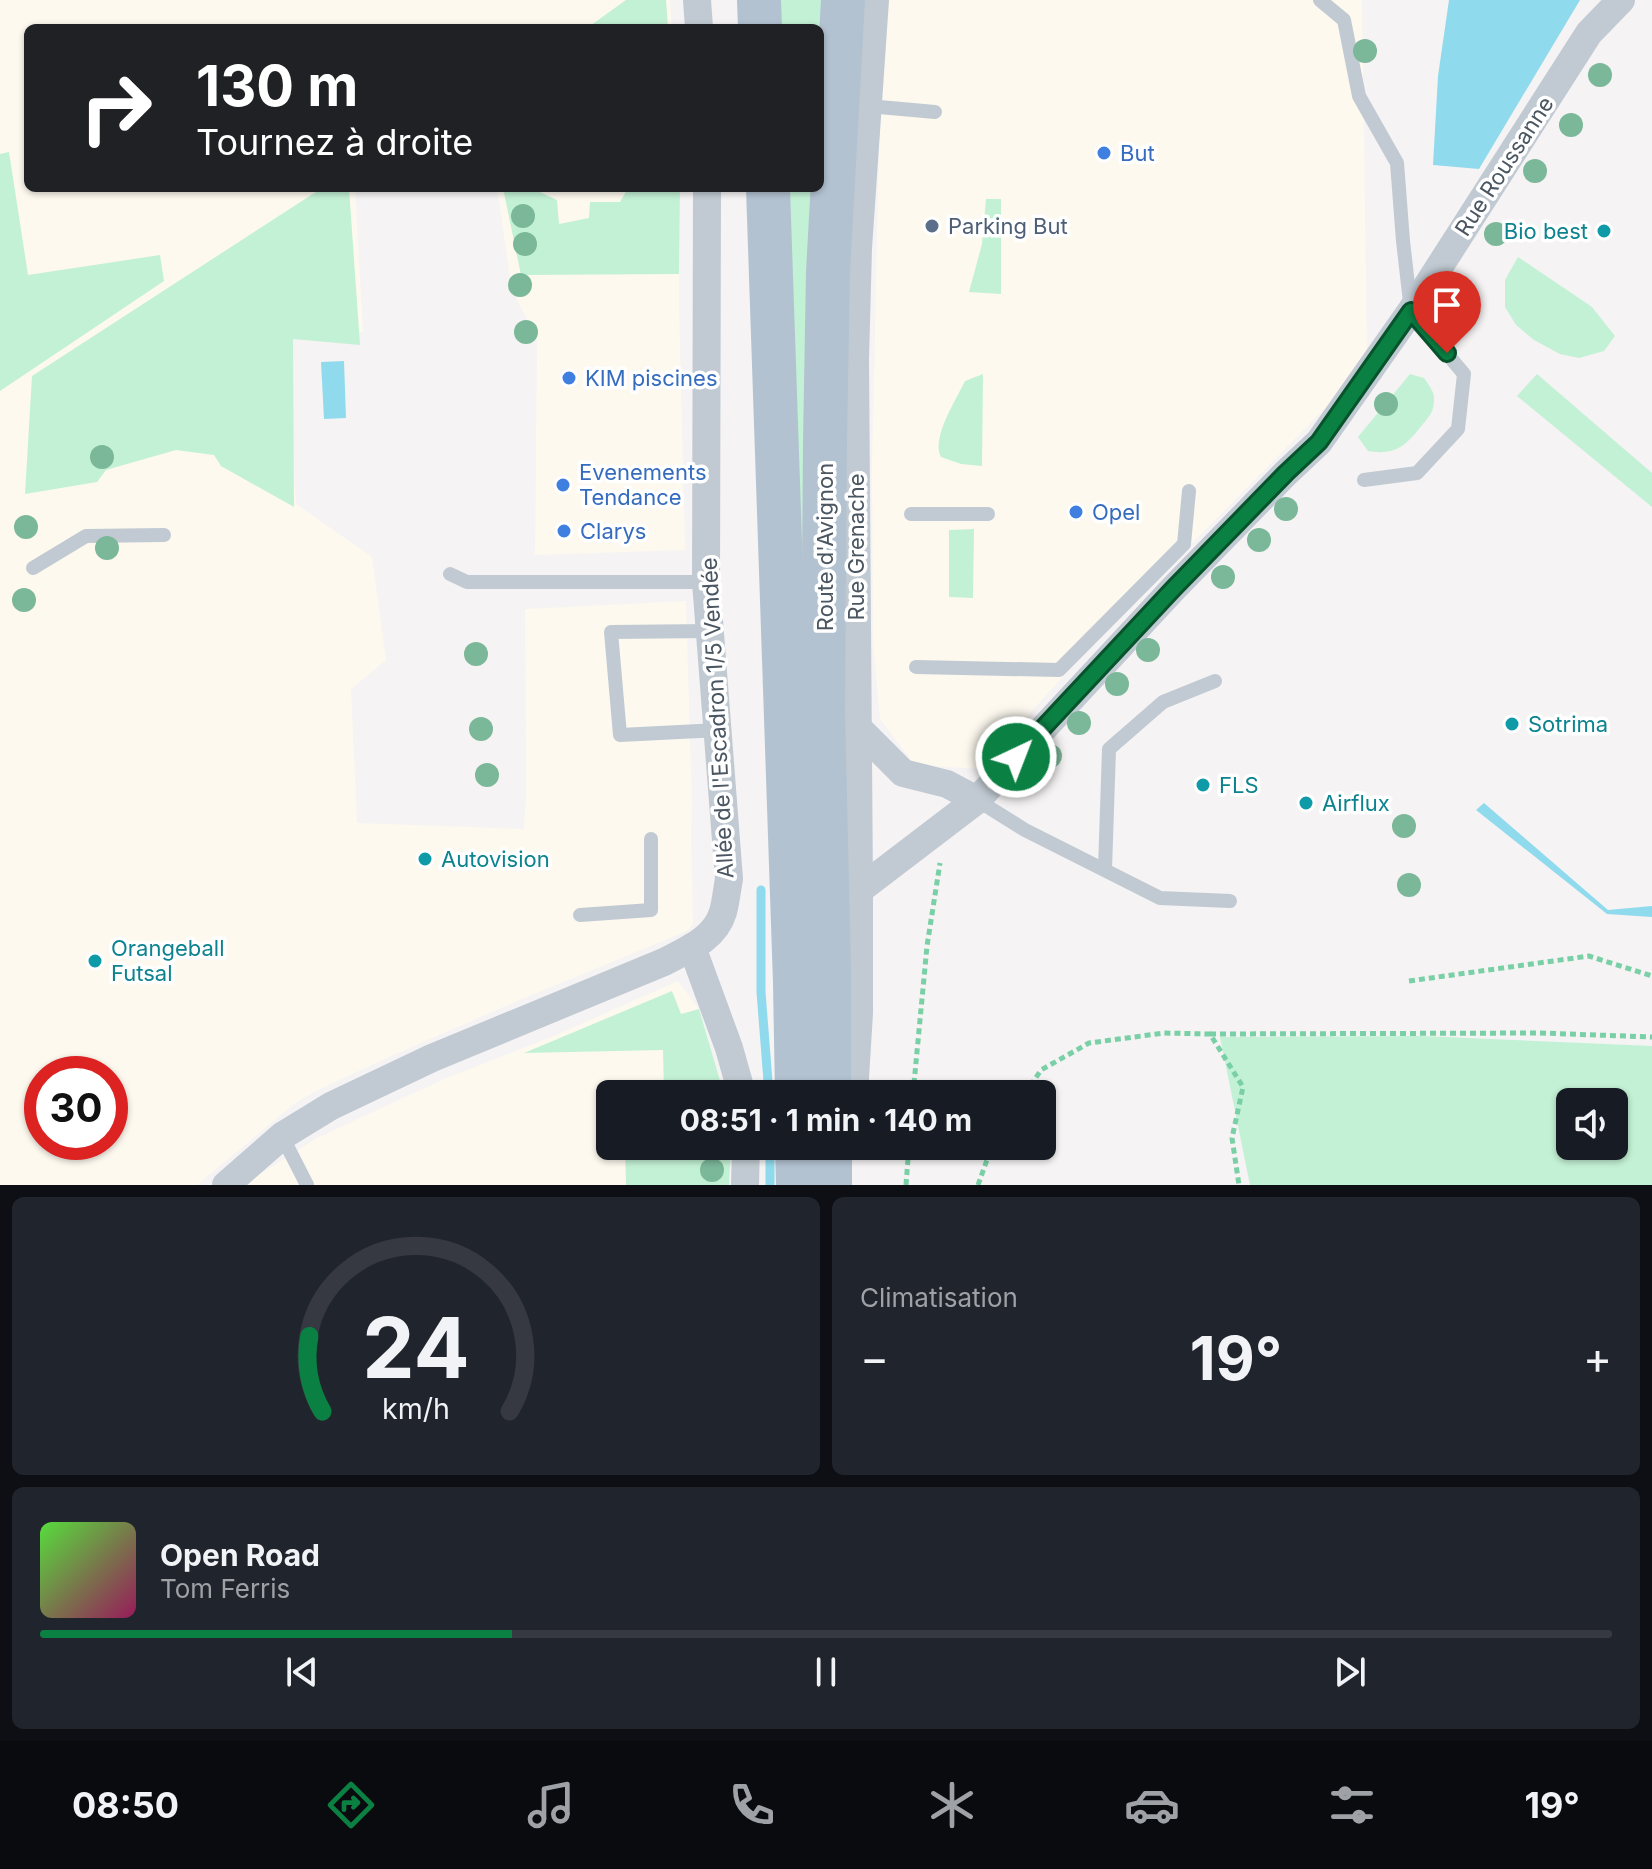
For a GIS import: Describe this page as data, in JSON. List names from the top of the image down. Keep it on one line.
{"streets":{"main road":["Route d'Avignon"],"street":["Rue Roussanne","Rue Grenache","Allée de l'Escadron 1/5 Vendée"]},"crossings":[["Rue Roussanne","Rue Grenache"]],"places":["But","Parking But","Bio best","KIM piscines","Evenements Tendance","Opel","Clarys","Sotrima","FLS","Airflux","Autovision","Orangeball Futsal"],"page":{"turn":["130 m","Tournez à droite"],"limit":"30","trip":"08:51 · 1 min · 140 m","tile":"Climatisation","heat":["−","19°","+"],"song":["Open Road","Tom Ferris"],"tabs":["08:50","19°"],"gauge":["24","km/h"]}}
